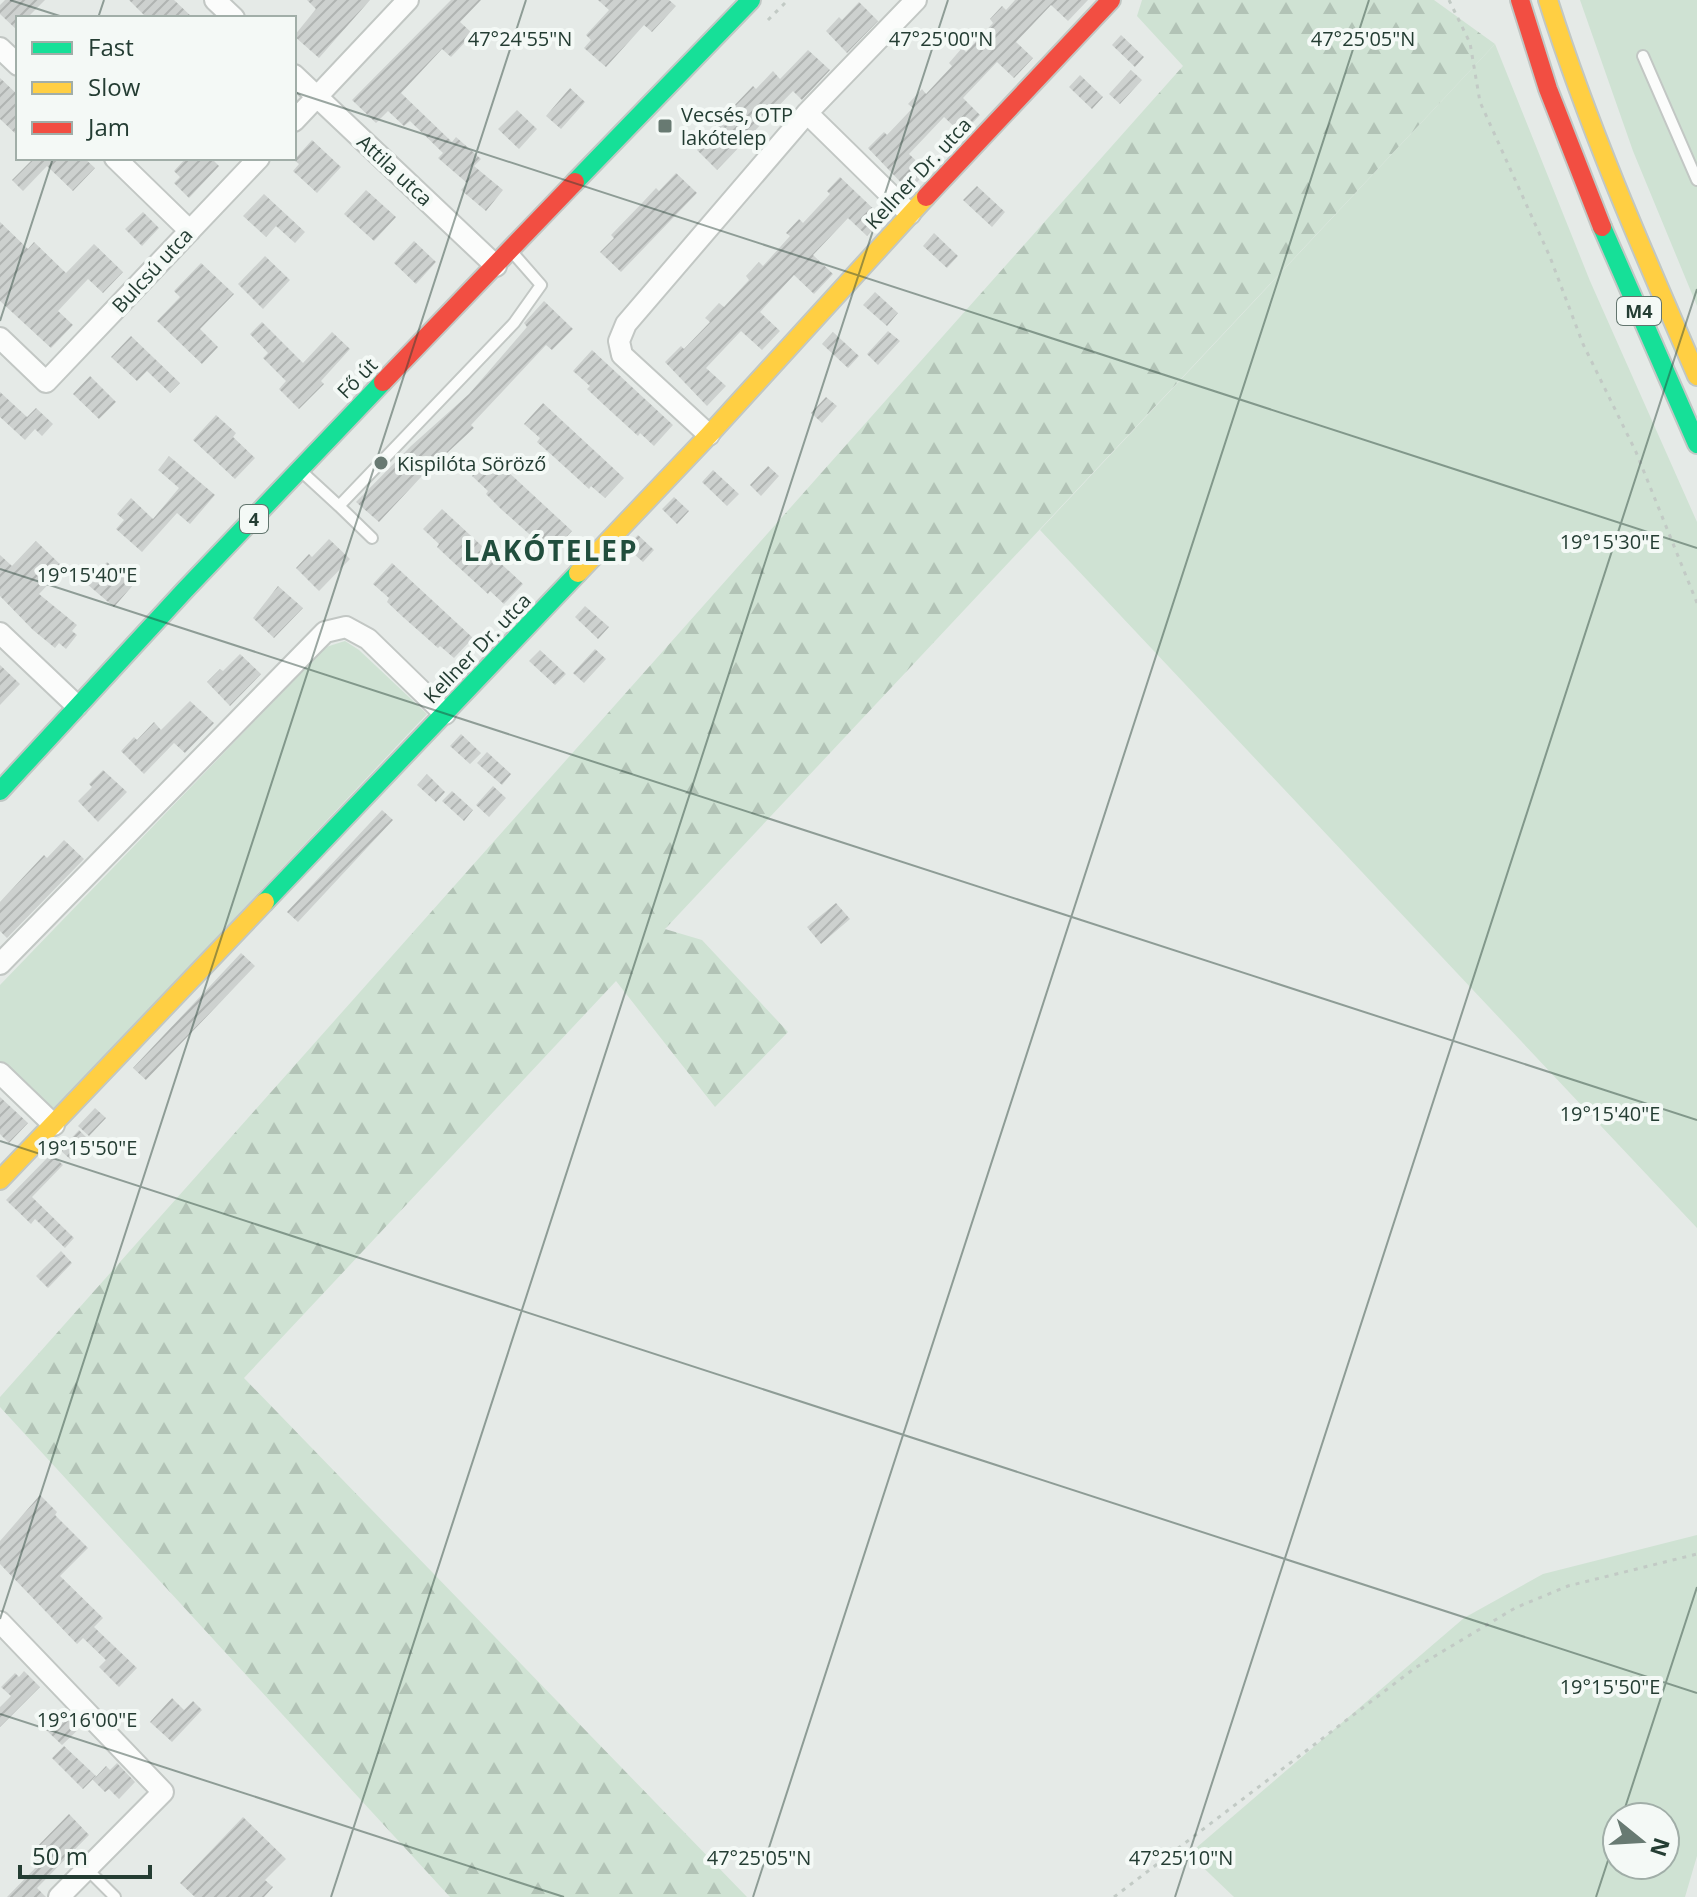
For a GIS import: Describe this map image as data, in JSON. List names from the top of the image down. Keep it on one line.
{"streets":{"main road":["Kellner Dr. utca","M4","Fő út","4"],"street":["Attila utca","Bulcsú utca"]},"crossings":[["Attila utca","Fő út"]],"districts":["LAKÓTELEP"],"places":{"transit":["Vecsés, OTP lakótelep"],"other":["Kispilóta Söröző"]},"legend":["Fast","Slow","Jam"],"scale_bar":"50 m","north":"right","coordinates":["47°24'55\"N","47°25'00\"N","47°25'05\"N","19°15'30\"E","19°15'40\"E","19°15'50\"E","19°16'00\"E","47°25'10\"N"]}
